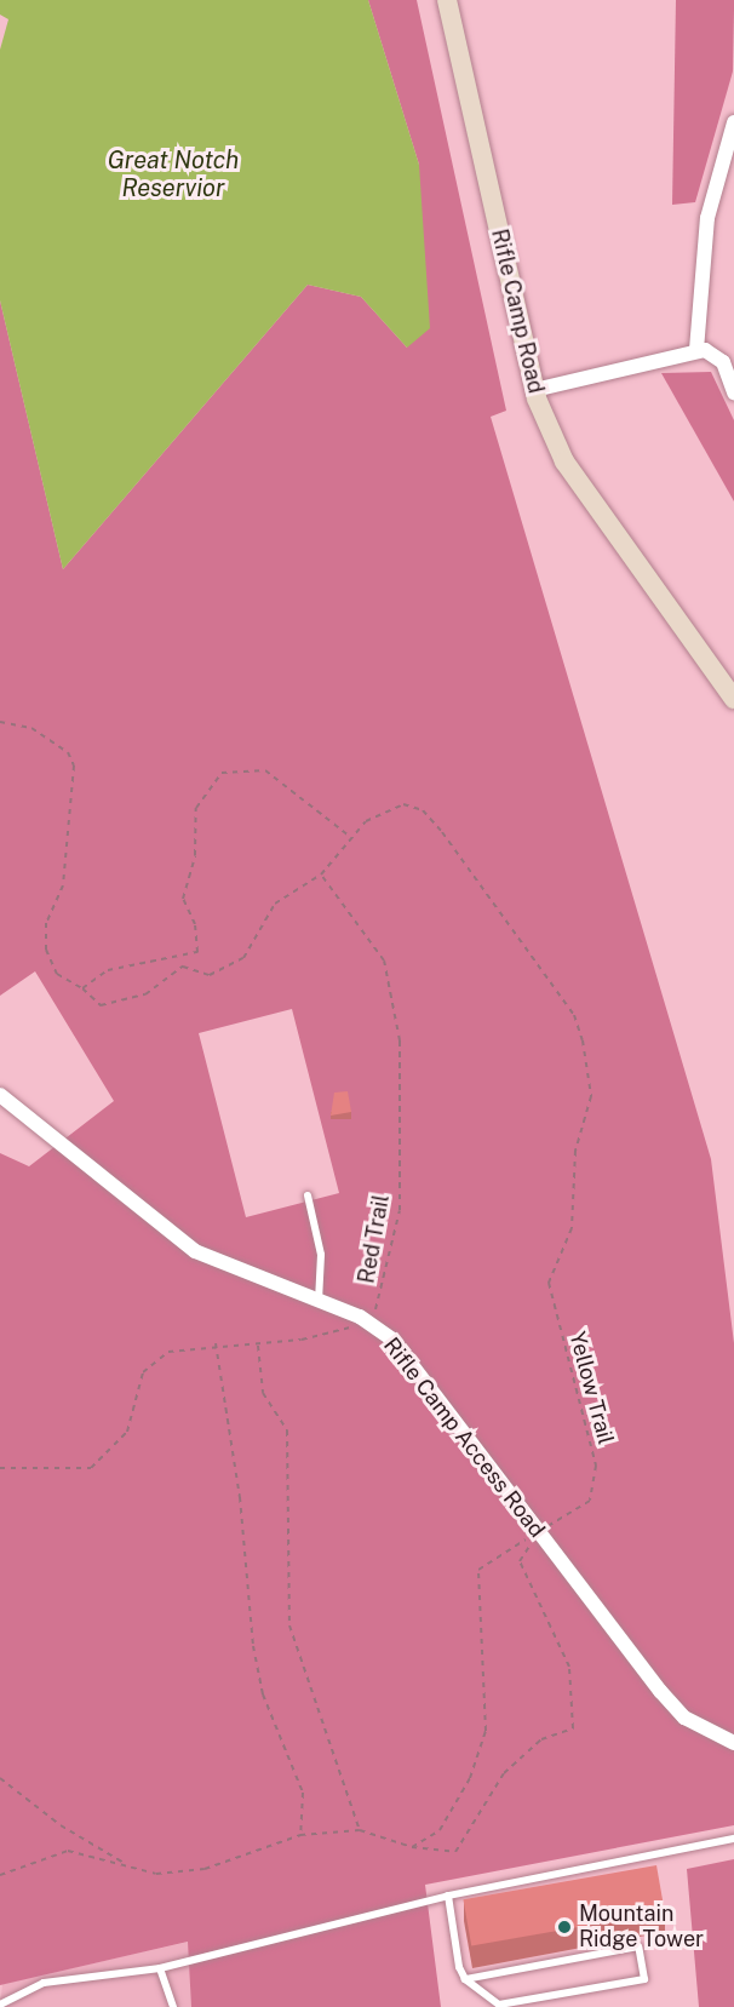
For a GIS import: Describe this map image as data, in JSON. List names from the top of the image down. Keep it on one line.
{"streets":{"street":["Rifle Camp Road","Rifle Camp Access Road"],"path":["Red Trail","Yellow Trail"]},"crossings":[["Red Trail","Rifle Camp Access Road"],["Yellow Trail","Rifle Camp Access Road"]],"water":["Great Notch Reservior"],"places":["Mountain Ridge Tower"]}
